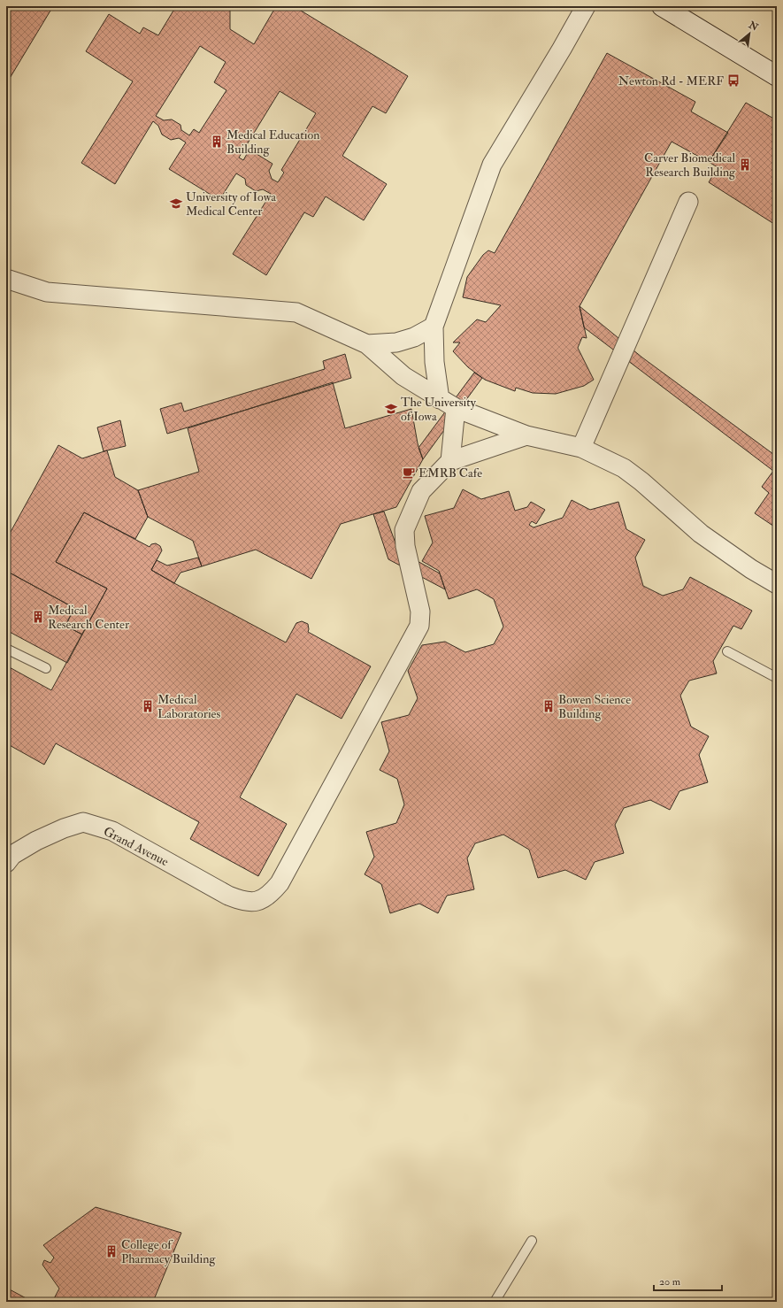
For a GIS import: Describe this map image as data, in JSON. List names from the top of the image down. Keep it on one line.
{"streets":{"street":["Grand Avenue"]},"places":{"bus stop":["Newton Rd - MERF"],"building":["Medical Education Building","Carver Biomedical Research Building","Medical Research Center","Medical Laboratories","Bowen Science Building","College of Pharmacy Building"],"school or university":["University of Iowa Medical Center","The University of Iowa"],"cafe":["EMRB Cafe"]},"scale_bar":"20 m","north":"top right"}
